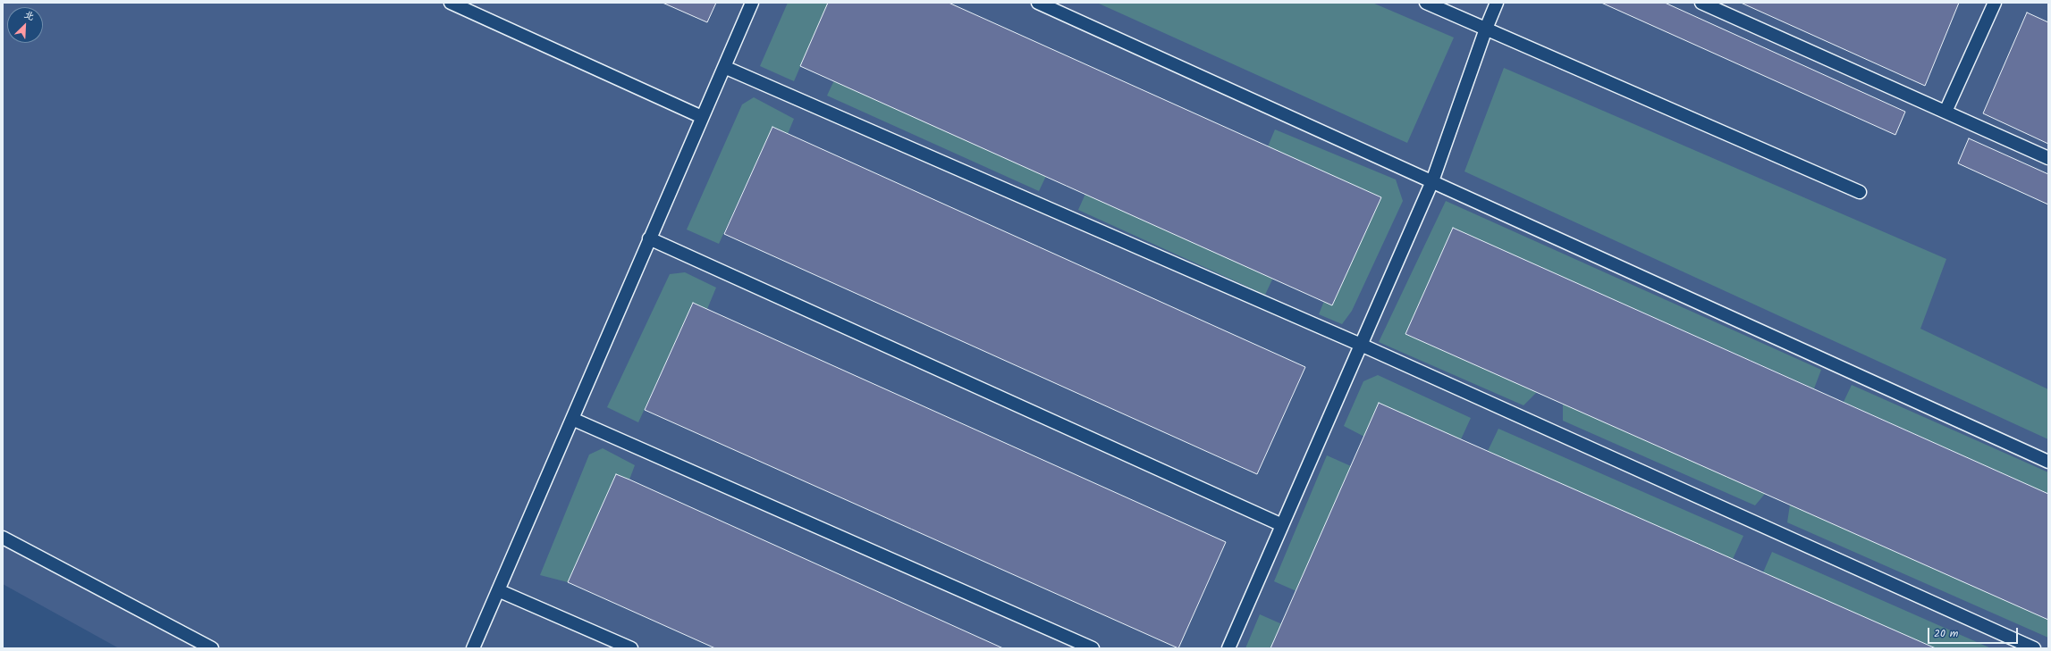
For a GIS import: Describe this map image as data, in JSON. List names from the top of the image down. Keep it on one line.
{"scale_bar":"20 m","north":"top right"}
